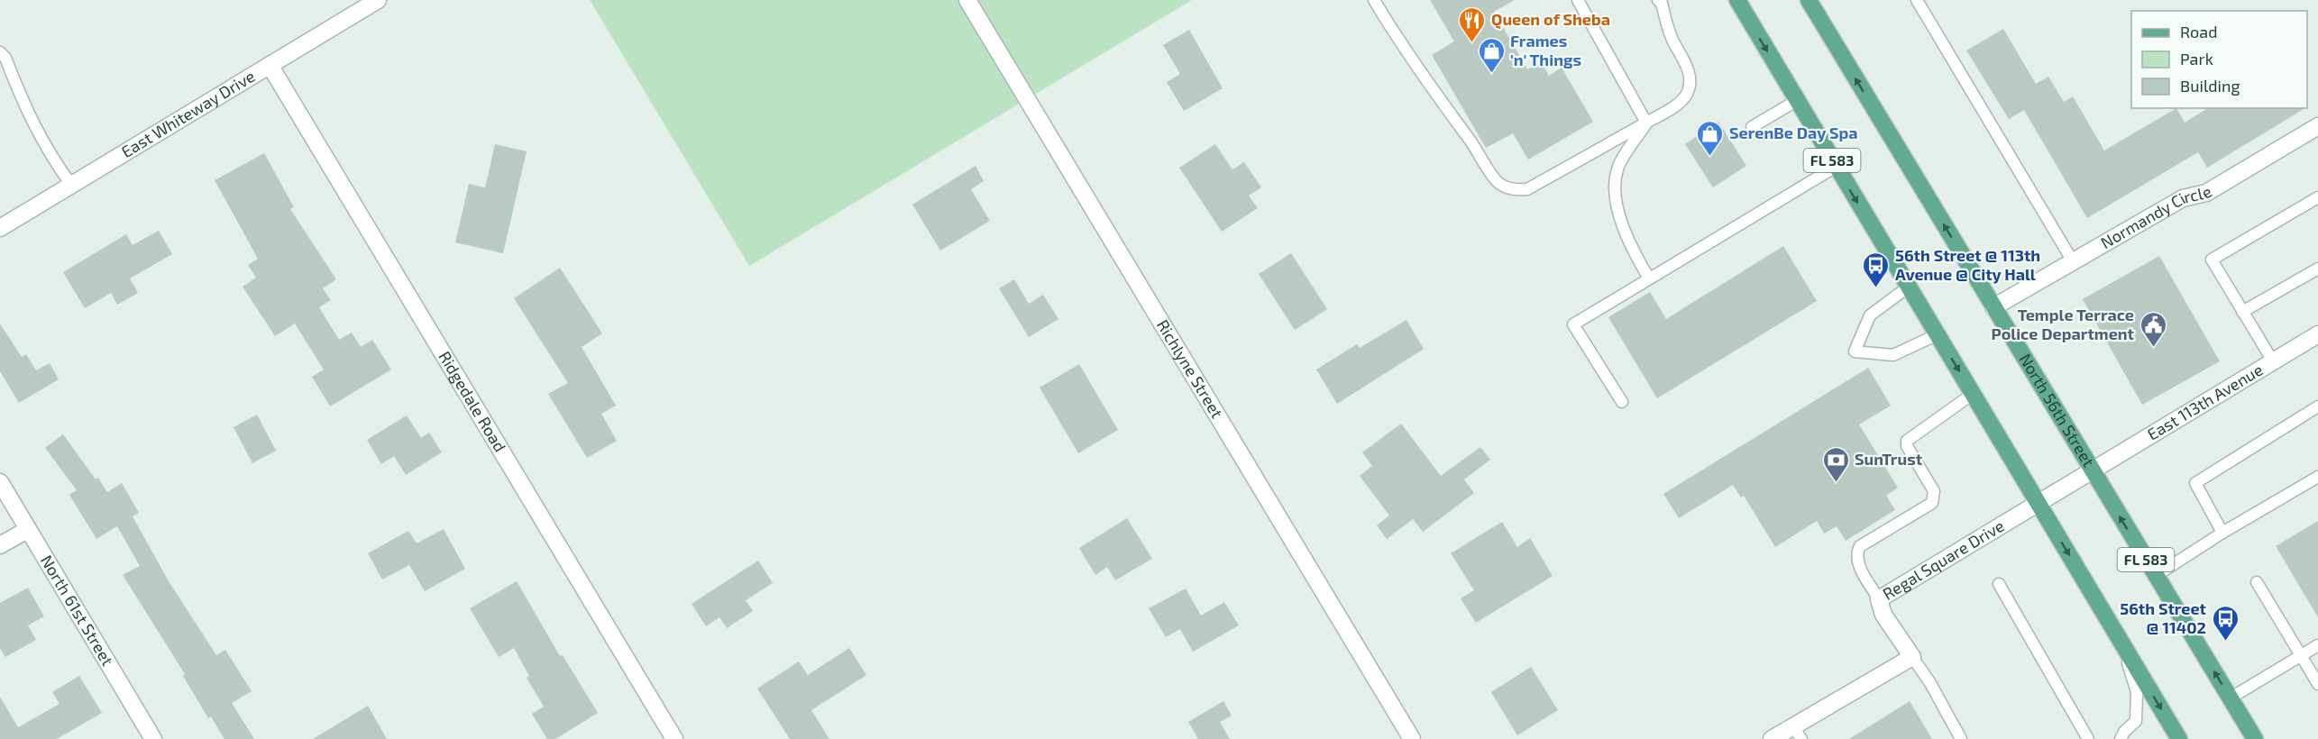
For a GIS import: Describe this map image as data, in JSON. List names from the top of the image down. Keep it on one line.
{"streets":{"main road":["FL 583","North 56th Street"],"street":["East Whiteway Drive","Normandy Circle","Richlyne Street","Ridgedale Road","East 113th Avenue","Regal Square Drive","North 61st Street"]},"crossings":[["East Whiteway Drive","Ridgedale Road"],["FL 583","East 113th Avenue"],["FL 583","Regal Square Drive"],["Normandy Circle","North 56th Street"],["East 113th Avenue","North 56th Street"],["East 113th Avenue","Regal Square Drive"]],"places":{"restaurant":["Queen of Sheba"],"shop":["Frames 'n' Things","SerenBe Day Spa"],"bus stop":["56th Street @ 113th Avenue @ City Hall","56th Street @ 11402"],"public building":["Temple Terrace Police Department"],"bank":["SunTrust"]},"legend":["Road","Park","Building"]}
